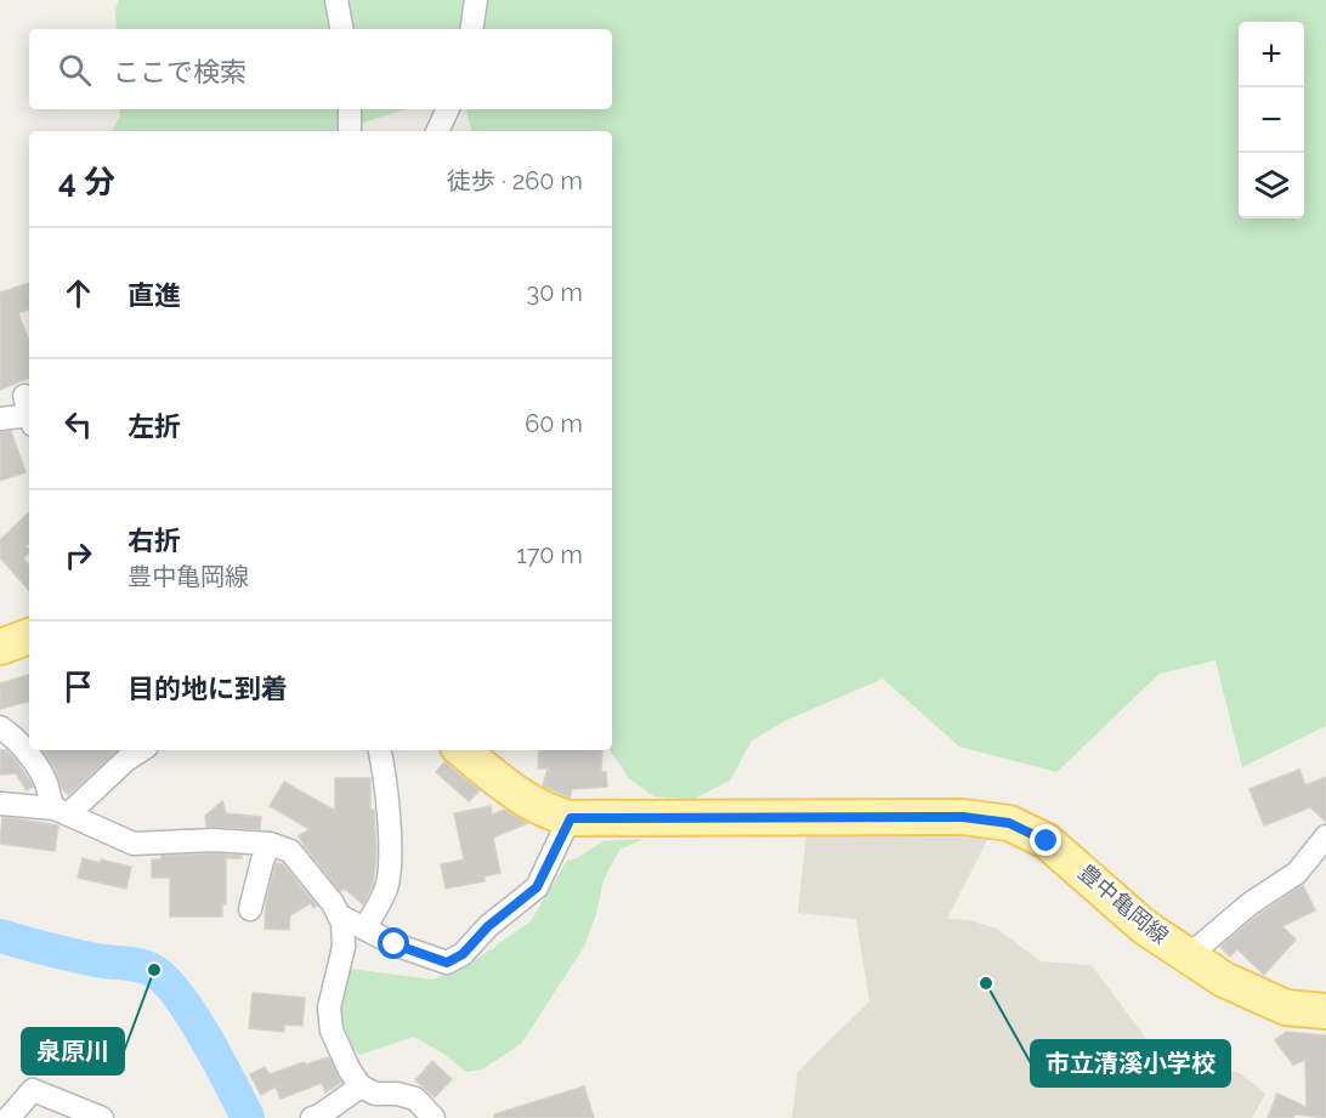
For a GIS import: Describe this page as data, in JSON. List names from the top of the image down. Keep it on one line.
{"streets":{"main road":["豊中亀岡線"]},"places":["泉原川","市立清溪小学校"],"page":{"map_buttons":["+","−"],"search":"ここで検索","heading":["4 分","徒歩 · 260 m"],"list":[["直進","30 m"],["左折","60 m"],["右折","豊中亀岡線","170 m"],"目的地に到着"]}}
